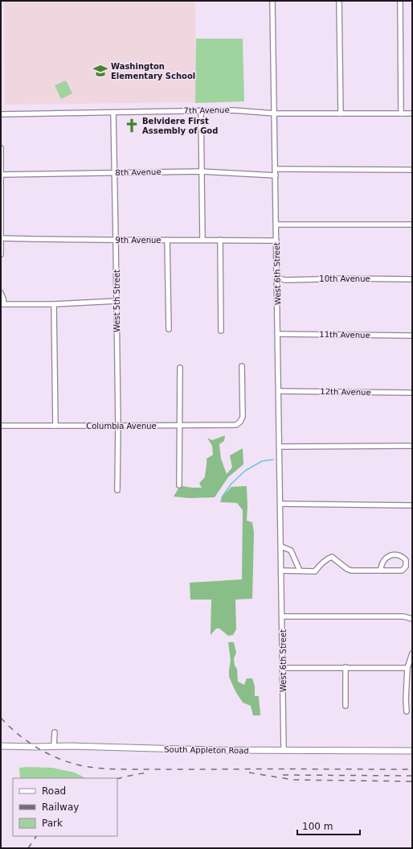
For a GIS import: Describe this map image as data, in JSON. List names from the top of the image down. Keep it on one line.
{"streets":{"main road":["South Appleton Road"],"street":["7th Avenue","8th Avenue","9th Avenue","West 6th Street","10th Avenue","West 5th Street","11th Avenue","12th Avenue","Columbia Avenue"]},"crossings":[["7th Avenue","West 6th Street"],["7th Avenue","West 5th Street"],["8th Avenue","West 6th Street"],["8th Avenue","West 5th Street"],["9th Avenue","West 6th Street"],["9th Avenue","West 5th Street"],["West 6th Street","10th Avenue"],["West 6th Street","11th Avenue"],["West 6th Street","12th Avenue"],["West 6th Street","South Appleton Road"],["West 5th Street","Columbia Avenue"]],"places":{"school or university":["Washington Elementary School"],"church":["Belvidere First Assembly of God"]},"legend":["Road","Railway","Park"],"scale_bar":"100 m"}
